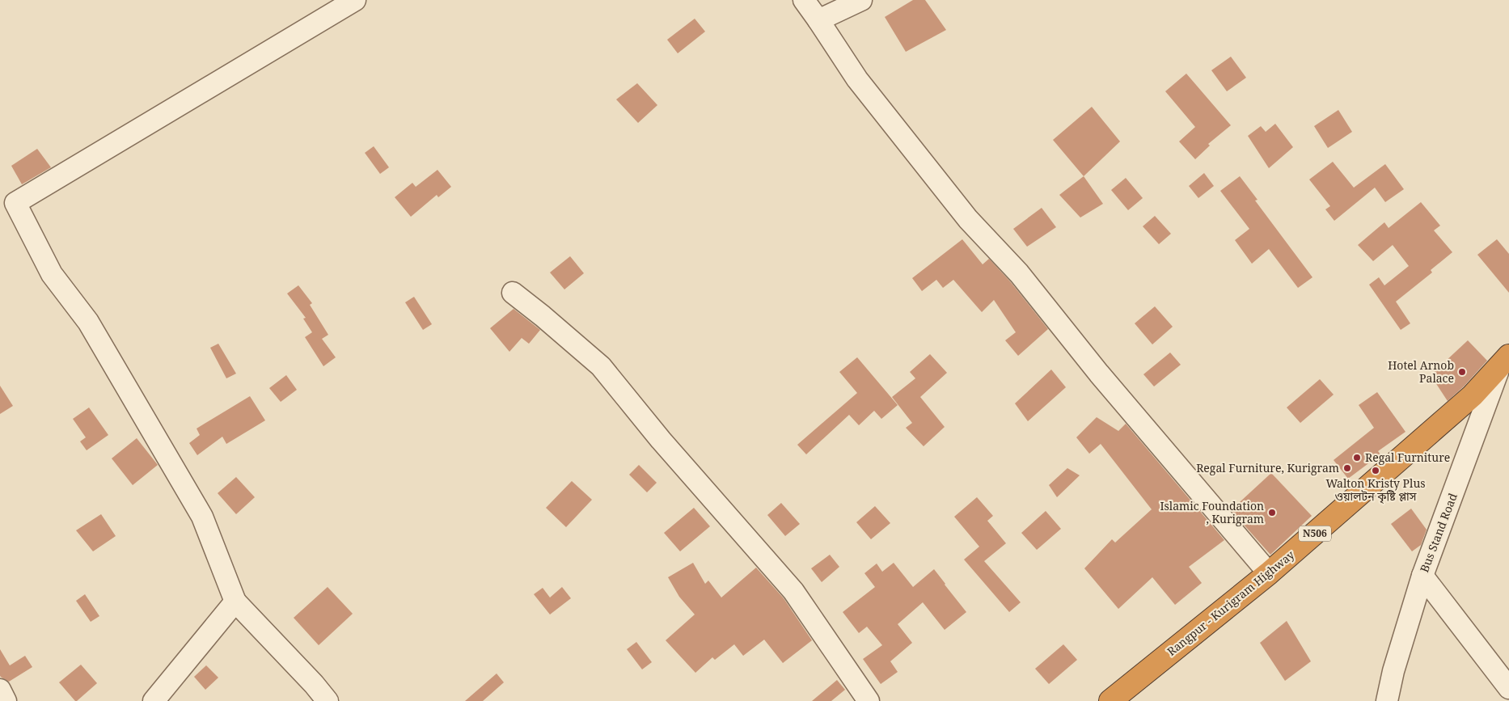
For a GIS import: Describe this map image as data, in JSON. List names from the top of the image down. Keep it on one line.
{"streets":{"highway":["N506","Rangpur - Kurigram Highway"],"street":["Bus Stand Road"]},"crossings":[["Bus Stand Road","Rangpur - Kurigram Highway"]],"places":["Hotel Arnob Palace","Regal Furniture","Regal Furniture, Kurigram","Walton Kristy Plus ওয়ালটন কৃষ্টি প্লাস","Islamic Foundation , Kurigram"]}
